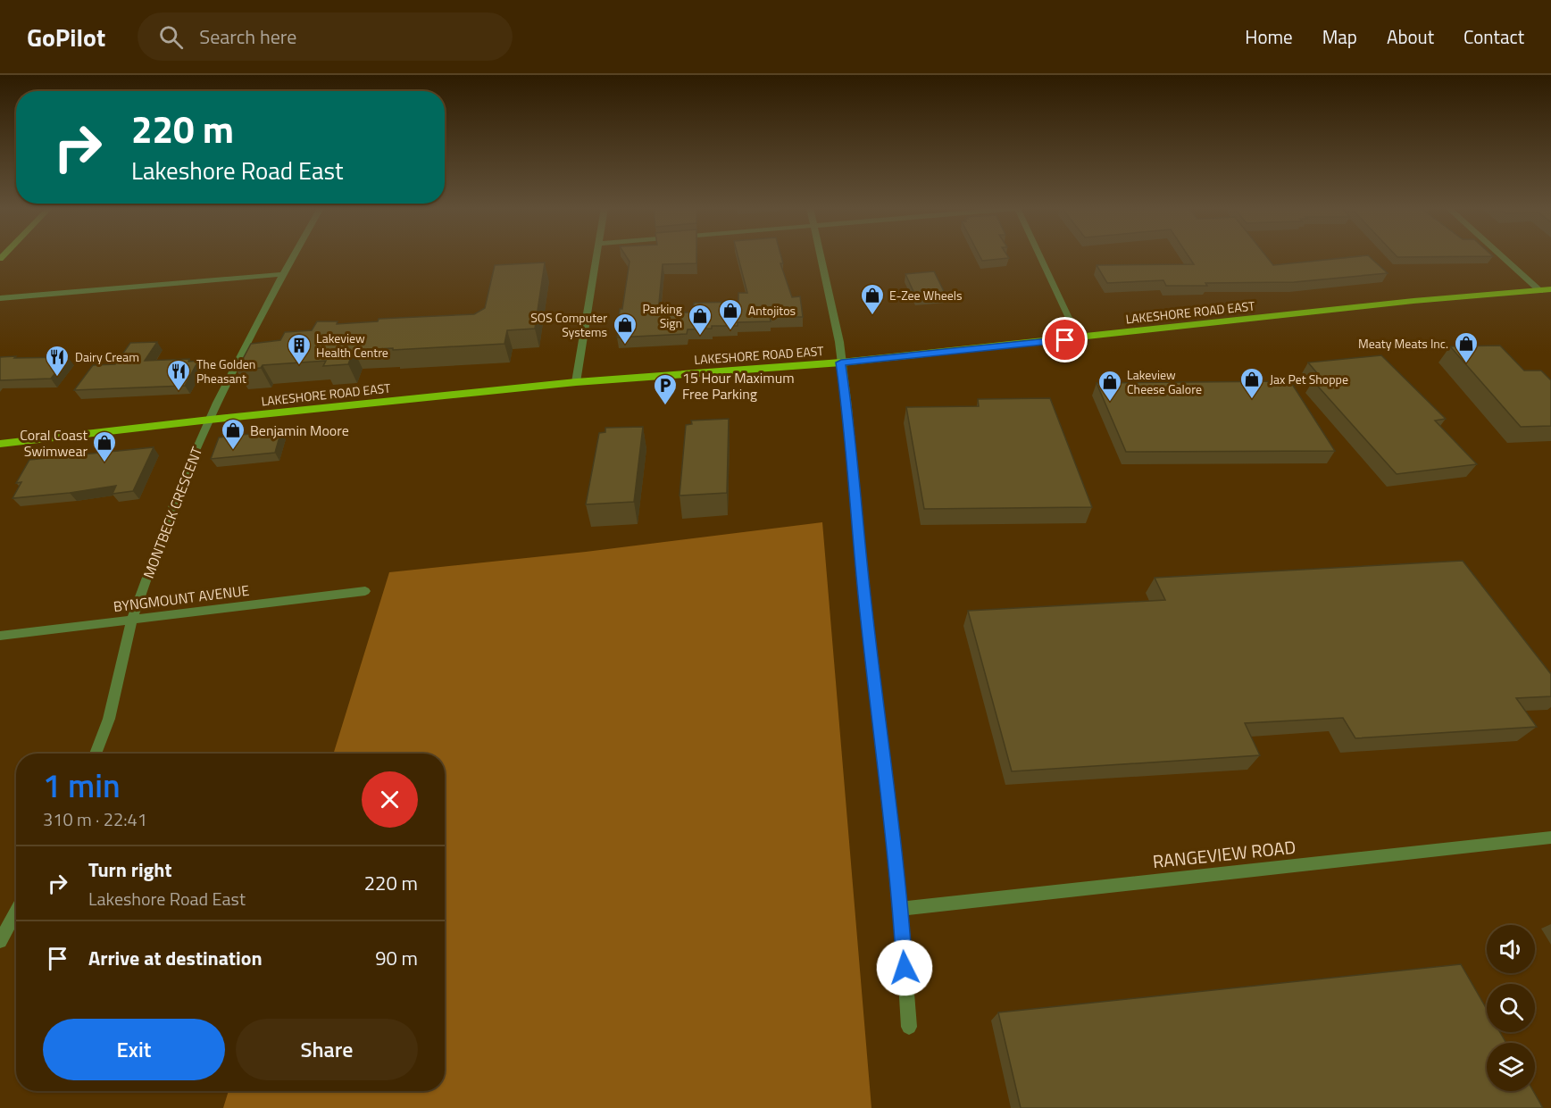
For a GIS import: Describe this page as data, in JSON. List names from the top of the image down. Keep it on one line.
{"streets":{"main road":["LAKESHORE ROAD EAST"],"street":["MONTBECK CRESCENT","BYNGMOUNT AVENUE","RANGEVIEW ROAD"]},"crossings":[["LAKESHORE ROAD EAST","MONTBECK CRESCENT"],["MONTBECK CRESCENT","BYNGMOUNT AVENUE"]],"places":{"shop":["E-Zee Wheels","Antojitos","Parking Sign","SOS Computer Systems","Meaty Meats Inc.","Jax Pet Shoppe","Lakeview Cheese Galore","Benjamin Moore","Coral Coast Swimwear"],"building":["Lakeview Health Centre"],"restaurant":["Dairy Cream","The Golden Pheasant"],"parking":["15 Hour Maximum Free Parking"]},"page":{"header":"GoPilot","search":"Search here","nav":["Home","Map","About","Contact"],"turn":["220 m","Lakeshore Road East"],"heading":["1 min","310 m · 22:41"],"list":[{"name":"Turn right","note":"Lakeshore Road East","value":"220 m"},{"name":"Arrive at destination","value":"90 m"}],"buttons":["Exit","Share"]}}
